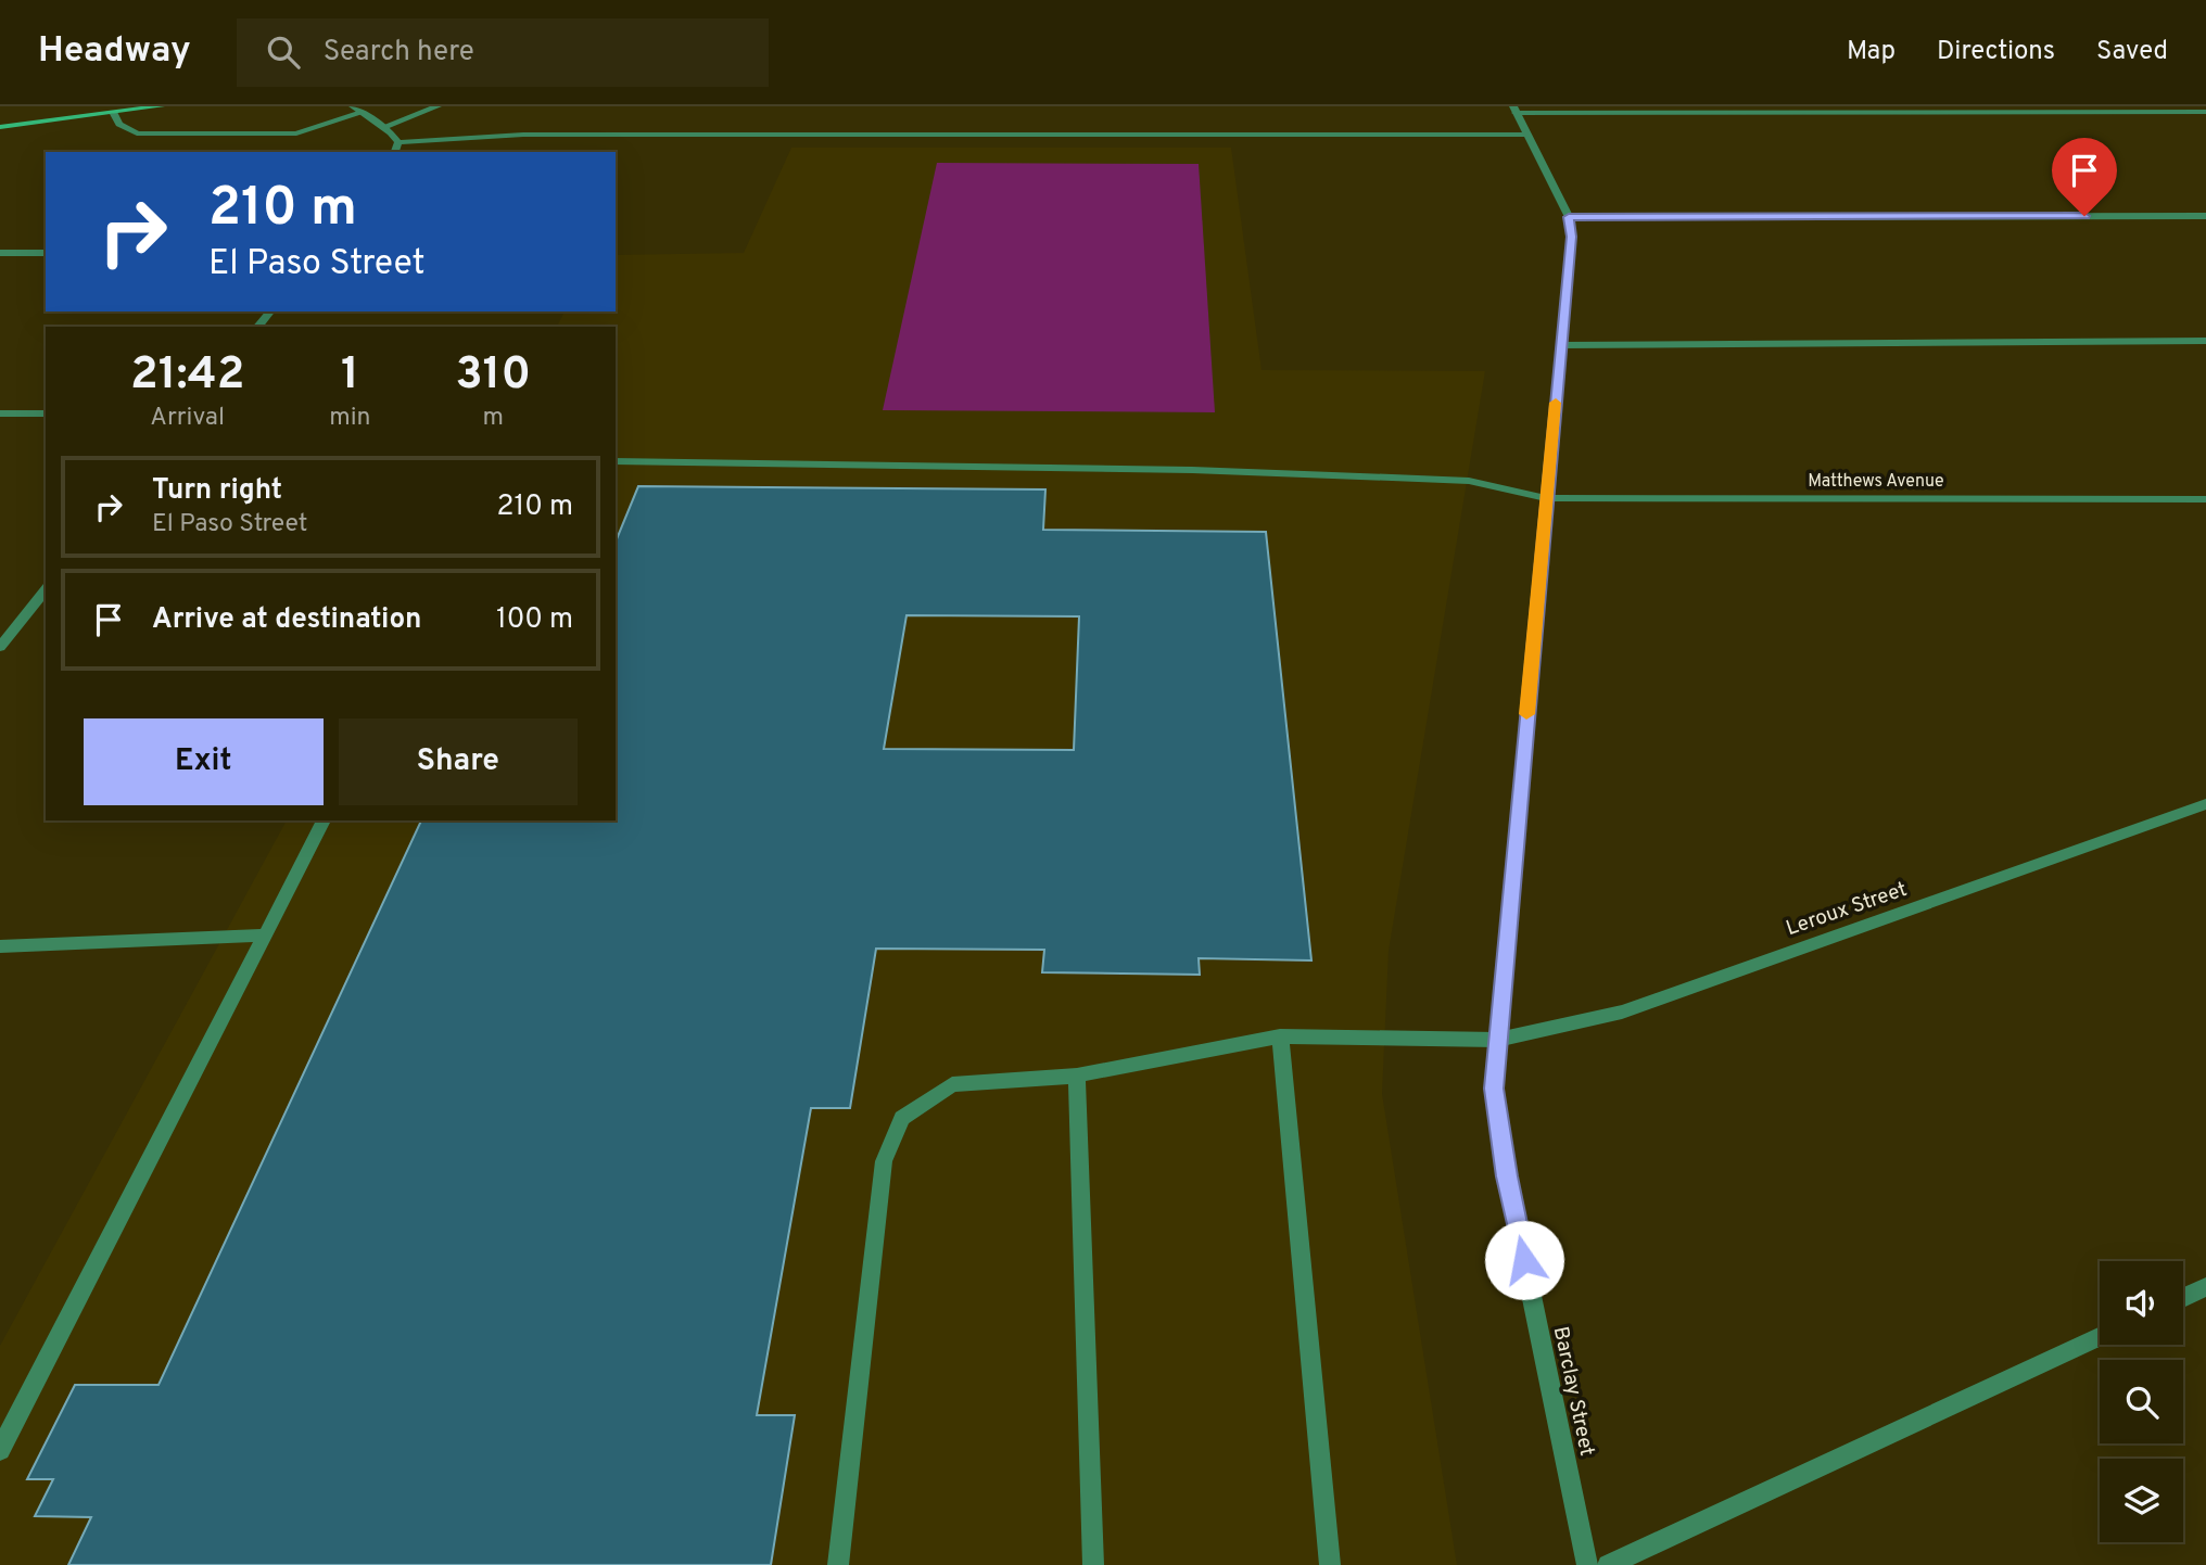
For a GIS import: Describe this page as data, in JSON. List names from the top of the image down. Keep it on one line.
{"streets":{"street":["Matthews Avenue","Leroux Street","Barclay Street"]},"crossings":[["Matthews Avenue","Barclay Street"],["Leroux Street","Barclay Street"]],"page":{"header":"Headway","search":"Search here","nav":["Map","Directions","Saved"],"turn":["210 m","El Paso Street"],"eta":["21:42","Arrival","1","min","310","m"],"list":[{"name":"Turn right","note":"El Paso Street","value":"210 m"},{"name":"Arrive at destination","value":"100 m"}],"buttons":["Exit","Share"]}}
